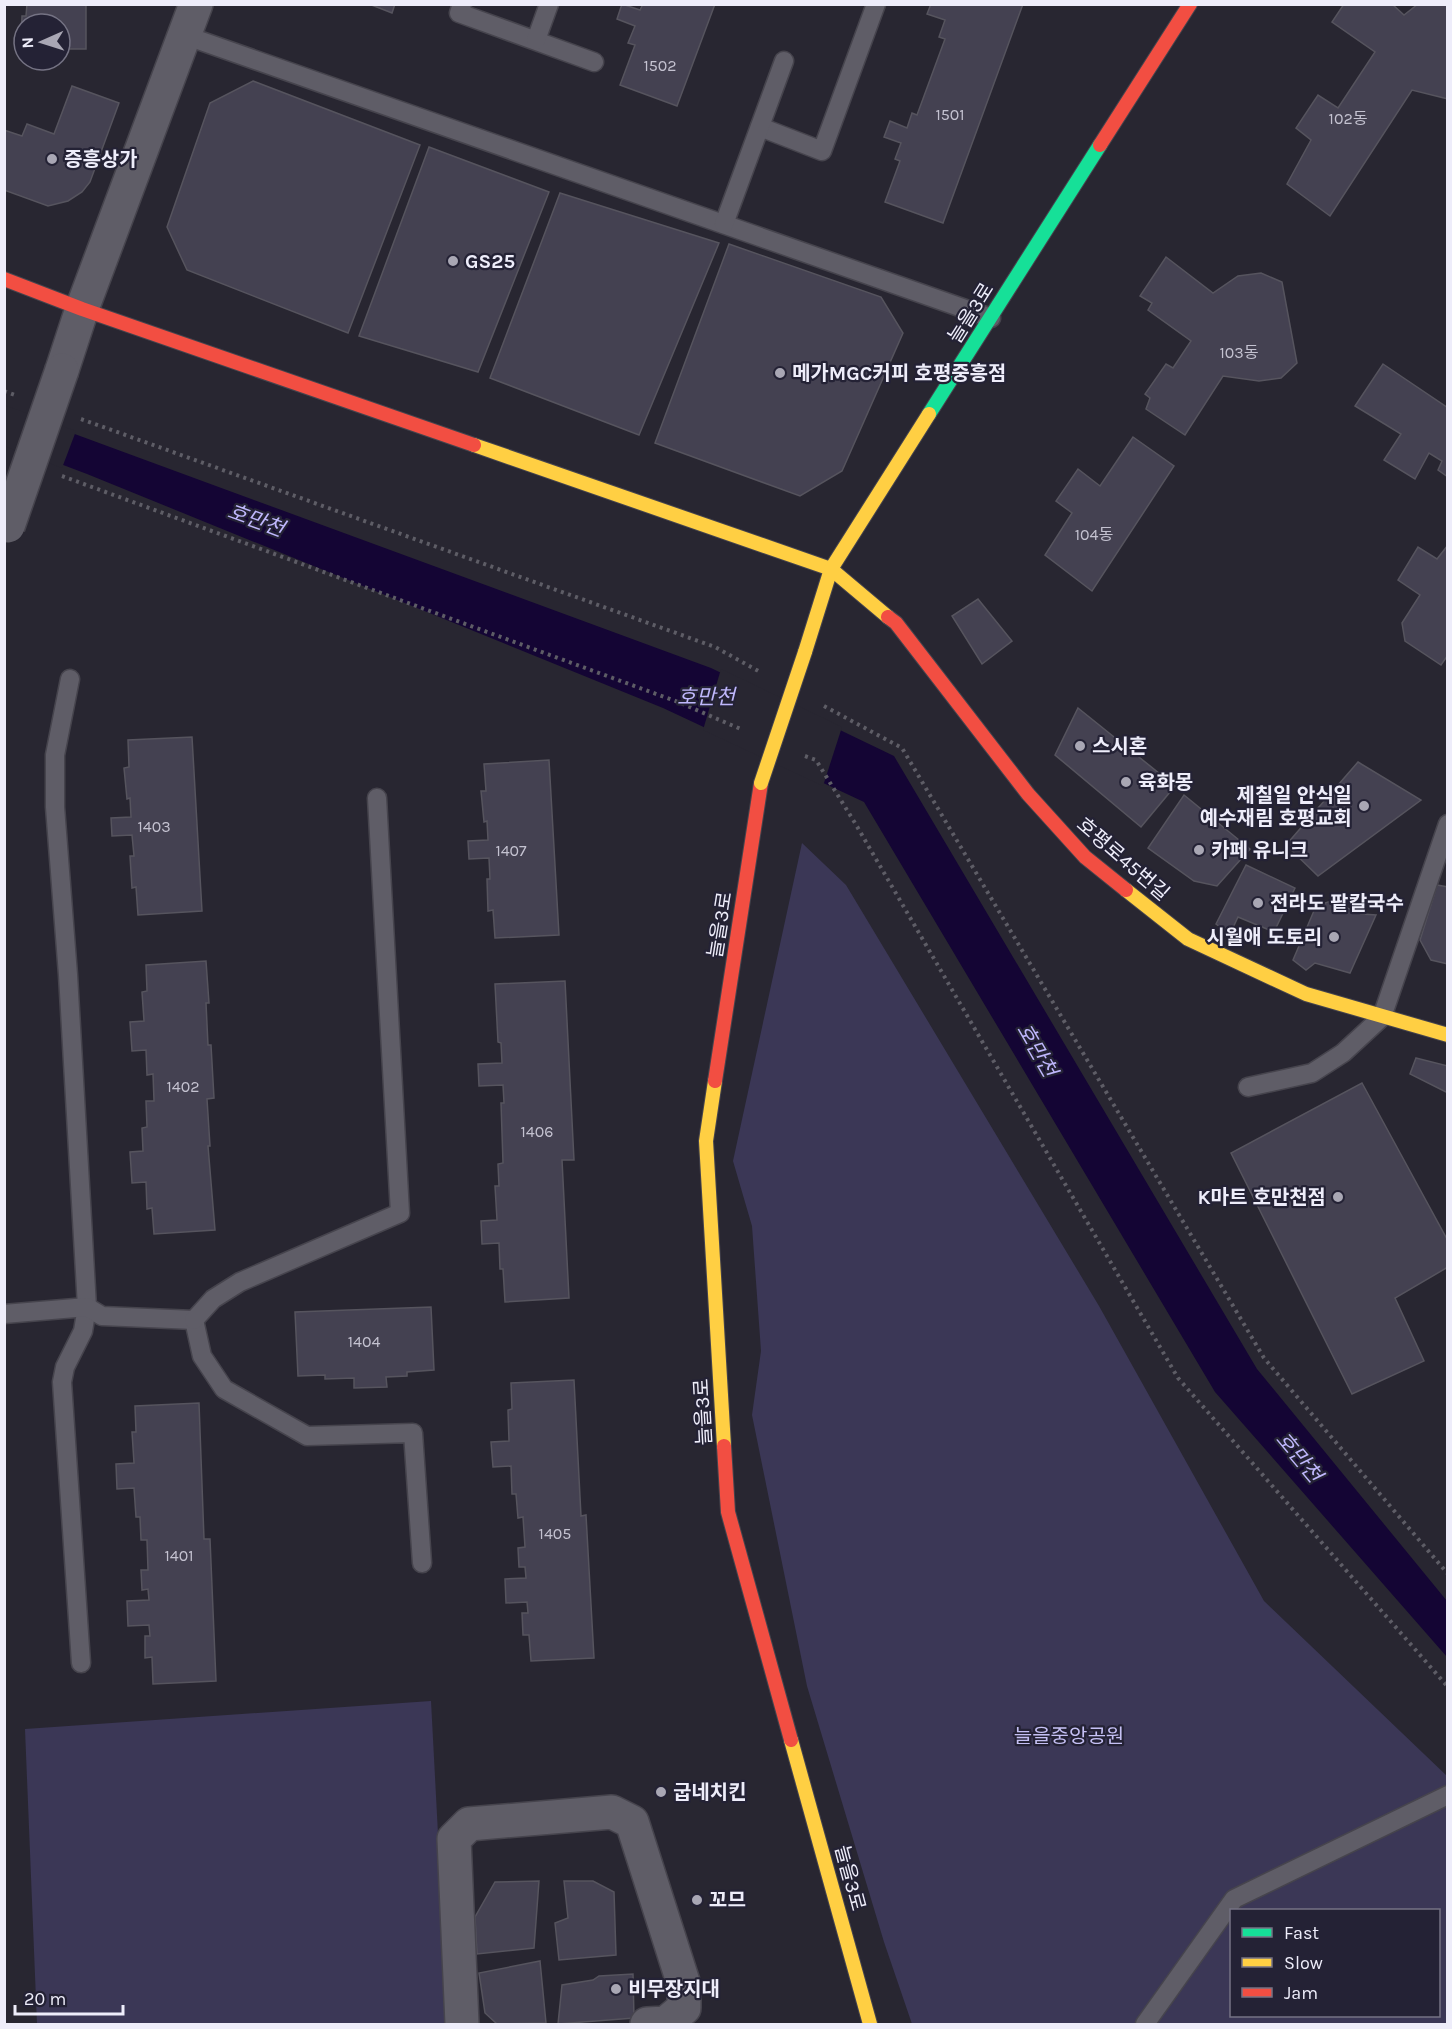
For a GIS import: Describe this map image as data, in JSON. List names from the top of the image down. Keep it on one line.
{"streets":{"street":["늘을3로","호평로45번길"]},"crossings":[["늘을3로","호평로45번길"]],"water":["호만천"],"parks":["늘을중앙공원"],"places":["증흥상가","GS25","메가MGC커피 호평중흥점","스시혼","육화몽","제칠일 안식일 예수재림 호평교회","카페 유니크","전라도 팥칼국수","시월애 도토리","K마트 호만천점","굽네치킨","꼬므","비무장지대"],"house_numbers":["1502","1501","102동","103동","104동","1403","1407","1402","1406","1404","1405","1401"],"legend":["Fast","Slow","Jam"],"scale_bar":"20 m","north":"left"}
